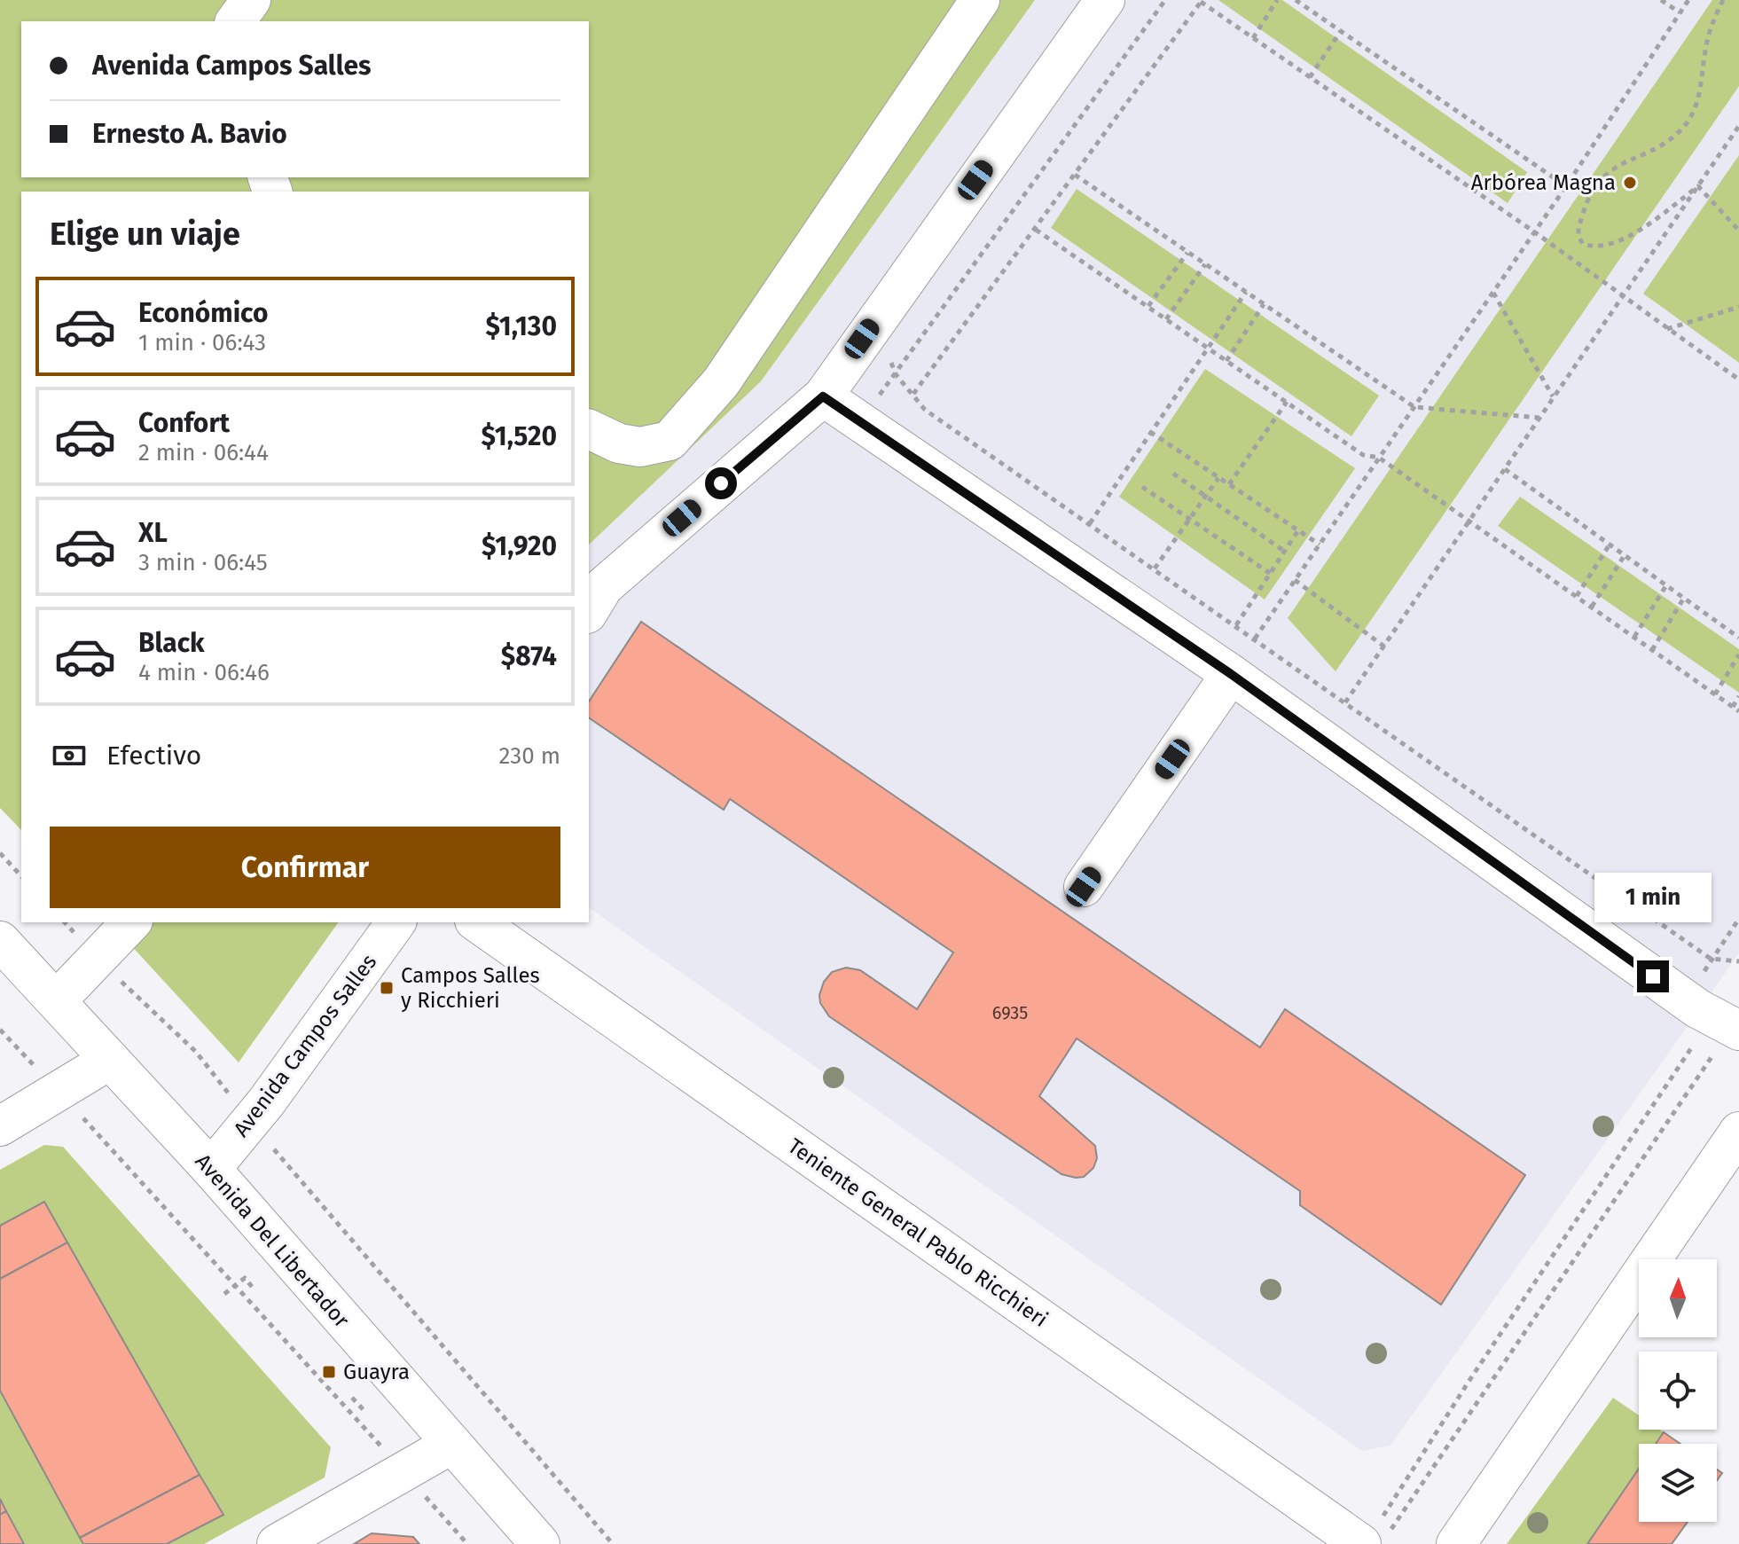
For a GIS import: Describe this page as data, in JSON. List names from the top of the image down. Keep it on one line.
{"streets":{"main road":["Avenida Campos Salles","Teniente General Pablo Ricchieri","Avenida Del Libertador"]},"crossings":[["Avenida Campos Salles","Avenida Del Libertador"]],"places":{"other":["Arbórea Magna"],"transit":["Campos Salles y Ricchieri","Guayra"]},"house_numbers":["6935"],"north":"top","page":{"banner":["Avenida Campos Salles","Ernesto A. Bavio"],"heading":"Elige un viaje","list":[{"name":"Económico","note":"1 min · 06:43","value":"$1,130"},{"name":"Confort","note":"2 min · 06:44","value":"$1,520"},{"name":"XL","note":"3 min · 06:45","value":"$1,920"},{"name":"Black","note":"4 min · 06:46","value":"$874"}],"pay":["Efectivo","230 m"],"buttons":"Confirmar","bubble":"1 min"}}
